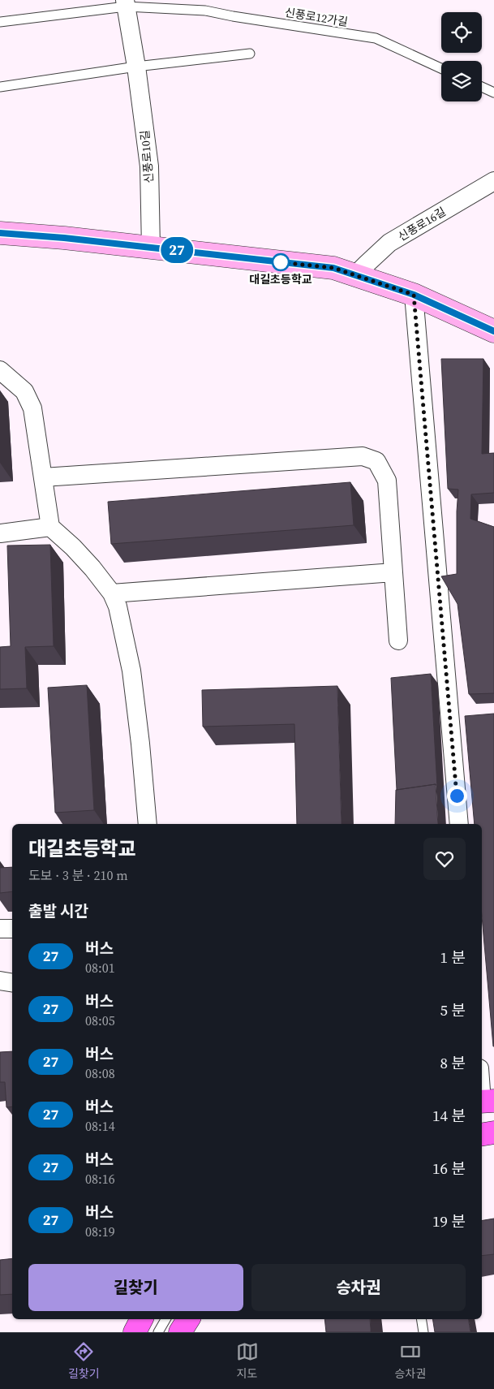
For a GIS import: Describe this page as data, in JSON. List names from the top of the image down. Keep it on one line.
{"streets":{"street":["신풍로10길","신풍로16길"],"lane":["신풍로12가길"]},"crossings":[["신풍로12가길","신풍로10길"]],"places":["대길초등학교"],"lines":["bus line 27"],"page":{"on_map":"27","heading":[["대길초등학교","도보 · 3 분 · 210 m"],"출발 시간"],"list":[{"mark":"27","name":"버스","note":"08:01","value":"1 분"},{"mark":"27","name":"버스","note":"08:05","value":"5 분"},{"mark":"27","name":"버스","note":"08:08","value":"8 분"},{"mark":"27","name":"버스","note":"08:14","value":"14 분"},{"mark":"27","name":"버스","note":"08:16","value":"16 분"},{"mark":"27","name":"버스","note":"08:19","value":"19 분"}],"buttons":["길찾기","승차권"],"tabs":["길찾기","지도","승차권"]}}
